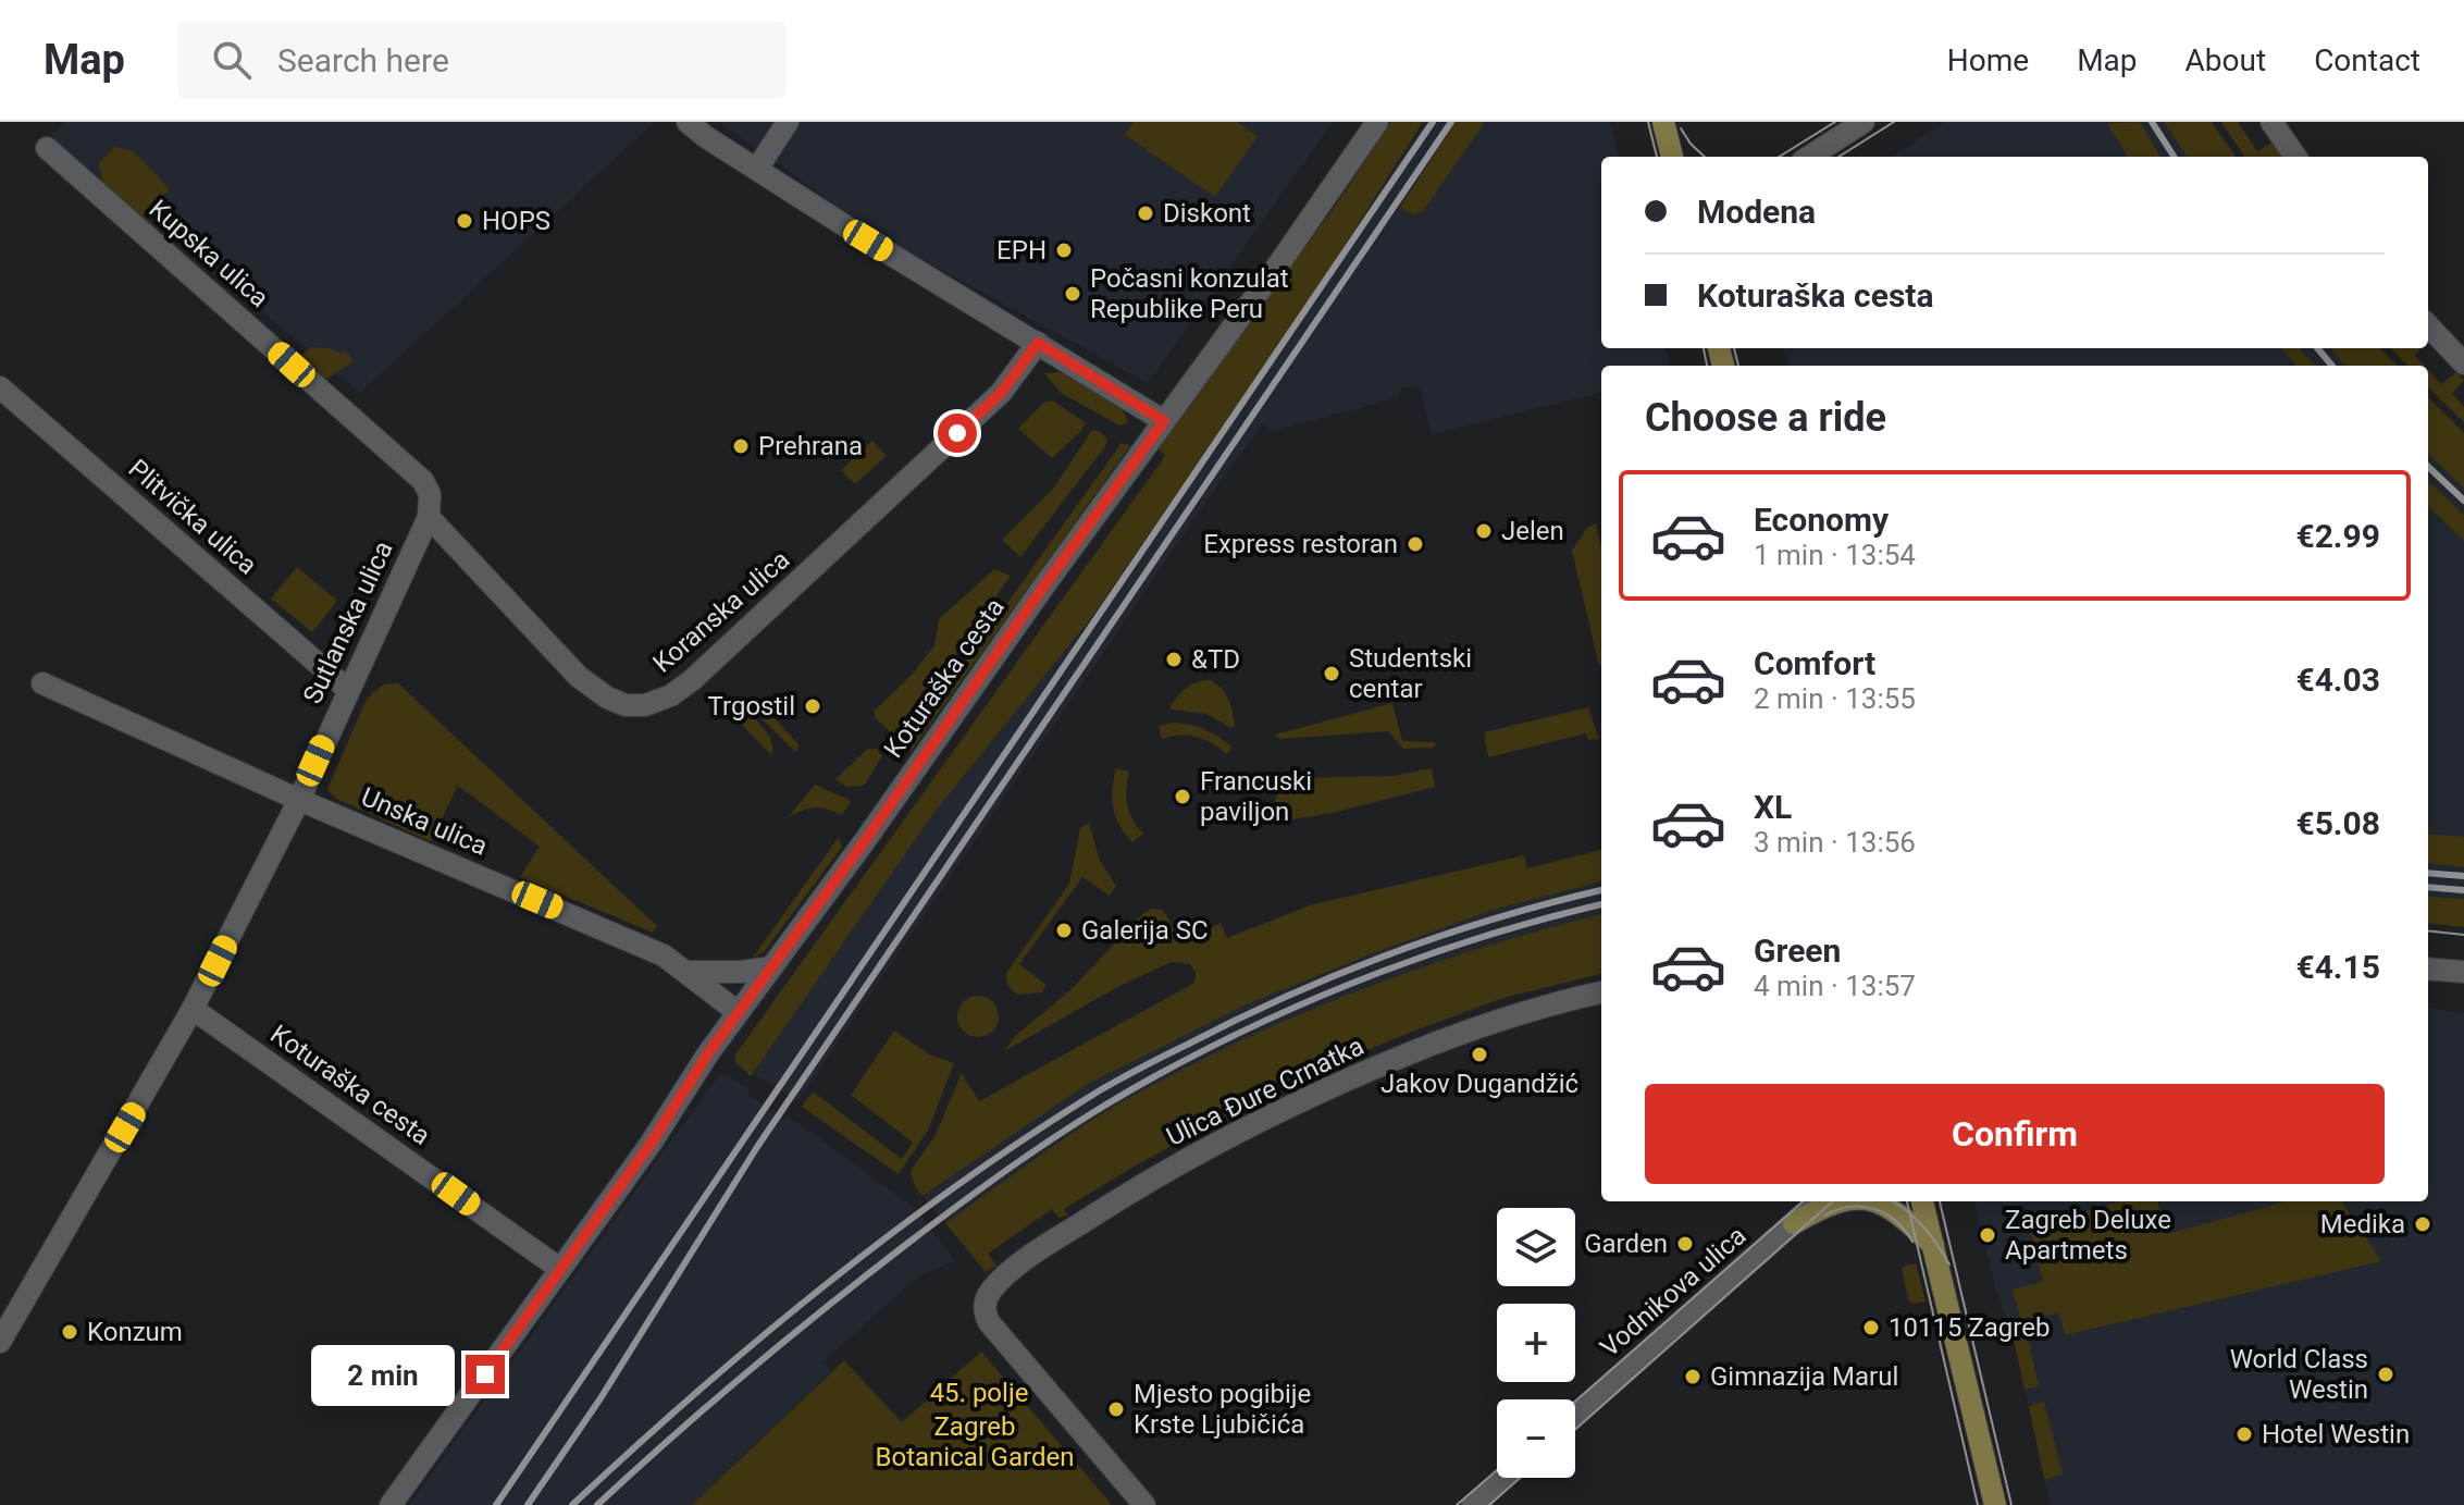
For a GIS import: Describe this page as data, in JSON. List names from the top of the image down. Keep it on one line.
{"streets":{"street":["Kupska ulica","Plitvička ulica","Koranska ulica","Sutlanska ulica","Koturaška cesta","Unska ulica","Ulica Đure Crnatka","Vodnikova ulica"]},"crossings":[["Kupska ulica","Koranska ulica"],["Kupska ulica","Sutlanska ulica"],["Plitvička ulica","Sutlanska ulica"],["Koranska ulica","Sutlanska ulica"],["Sutlanska ulica","Koturaška cesta"],["Sutlanska ulica","Unska ulica"],["Koturaška cesta","Unska ulica"]],"parks":["45. polje","Zagreb Botanical Garden"],"places":["Diskont","HOPS","EPH","Počasni konzulat Republike Peru","Prehrana","Jelen","Express restoran","&TD","Studentski centar","Trgostil","Francuski paviljon","Galerija SC","Jakov Dugandžić","Medika","Zagreb Deluxe Apartmets","Garden","10115 Zagreb","Konzum","World Class Westin","Gimnazija Marul","Mjesto pogibije Krste Ljubičića","Hotel Westin"],"page":{"header":"Map","search":"Search here","nav":["Home","Map","About","Contact"],"banner":["Modena","Koturaška cesta"],"heading":"Choose a ride","list":[{"name":"Economy","note":"1 min · 13:54","value":"€2.99"},{"name":"Comfort","note":"2 min · 13:55","value":"€4.03"},{"name":"XL","note":"3 min · 13:56","value":"€5.08"},{"name":"Green","note":"4 min · 13:57","value":"€4.15"}],"buttons":"Confirm","map_buttons":["+","−"],"bubble":"2 min"}}
